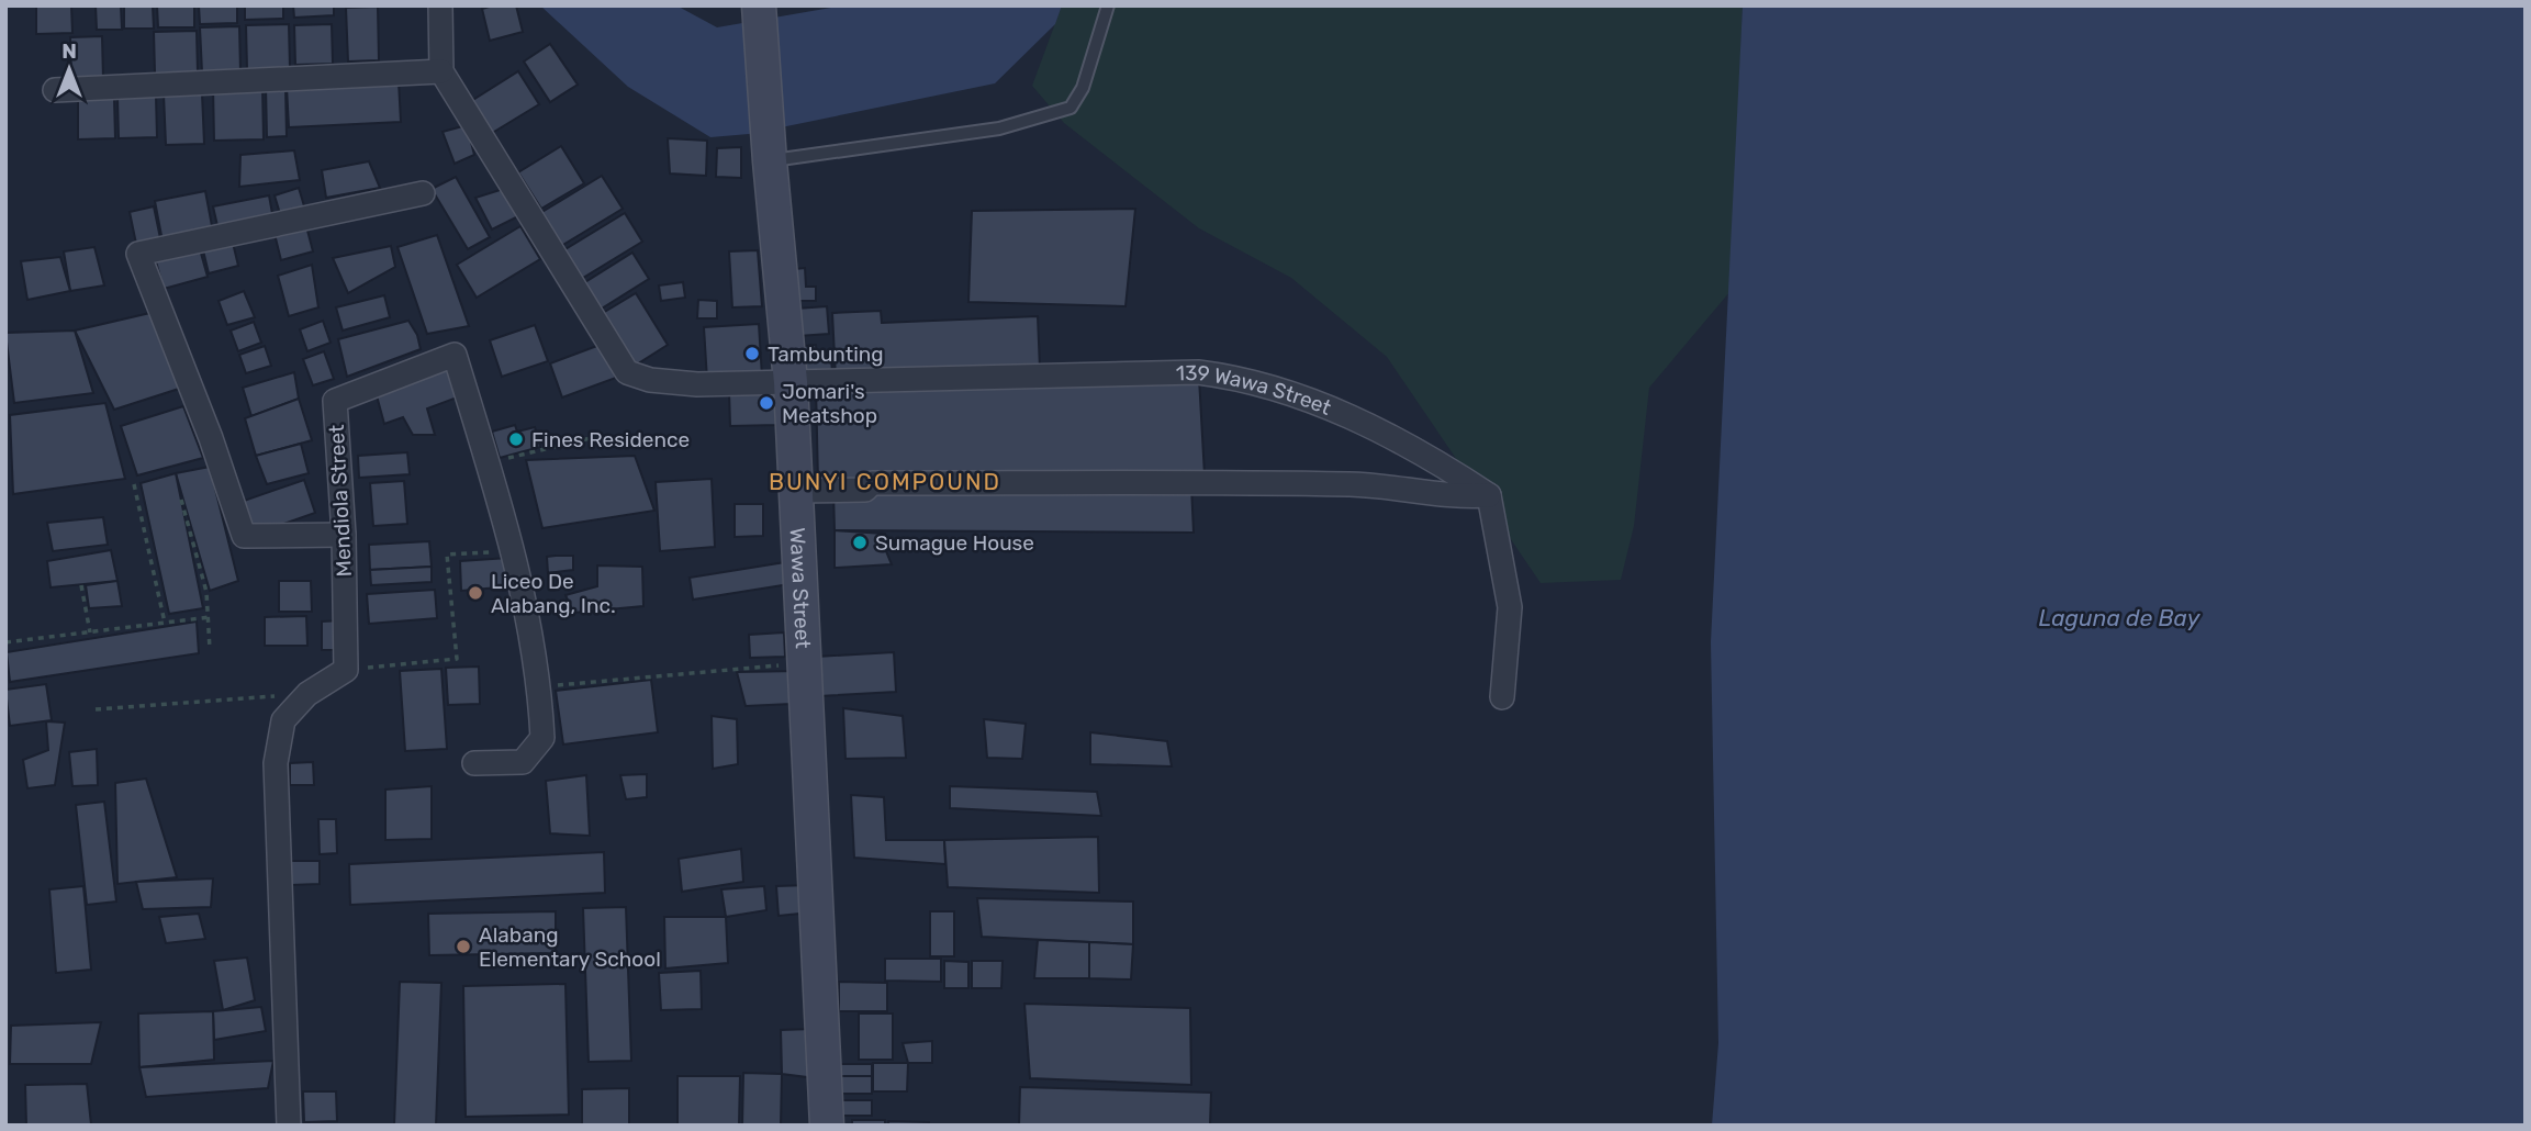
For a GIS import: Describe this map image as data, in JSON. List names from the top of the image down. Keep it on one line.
{"streets":{"main road":["Wawa Street"],"street":["139 Wawa Street","Mendiola Street"]},"crossings":[["139 Wawa Street","Wawa Street"]],"districts":["BUNYI COMPOUND"],"water":["Laguna de Bay"],"places":["Tambunting","Jomari's Meatshop","Fines Residence","Sumague House","Liceo De Alabang, Inc.","Alabang Elementary School"],"north":"top"}
